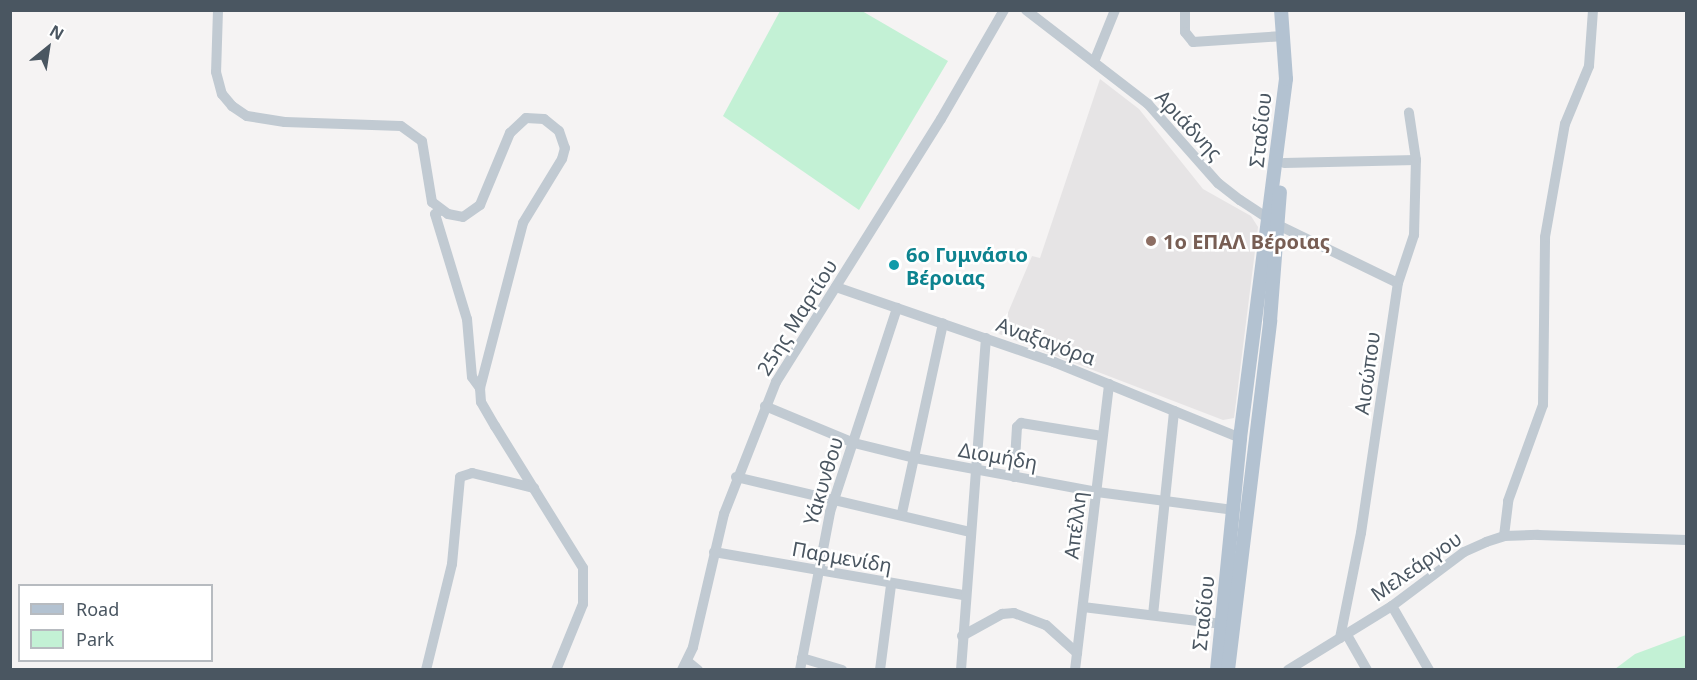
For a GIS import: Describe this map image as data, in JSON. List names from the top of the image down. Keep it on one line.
{"streets":{"main road":["Σταδίου"],"street":["Αριάδνης","25ης Μαρτίου","Αναξαγόρα","Αισώπου","Διομήδη","Υάκυνθου","Απέλλη","Παρμενίδη","Μελεάργου"]},"crossings":[["Αριάδνης","Σταδίου"],["Αριάδνης","Αισώπου"],["Σταδίου","Αναξαγόρα"],["Σταδίου","Διομήδη"],["25ης Μαρτίου","Αναξαγόρα"],["25ης Μαρτίου","Διομήδη"],["25ης Μαρτίου","Παρμενίδη"],["Αναξαγόρα","Υάκυνθου"],["Αναξαγόρα","Απέλλη"],["Αισώπου","Μελεάργου"],["Διομήδη","Υάκυνθου"],["Διομήδη","Απέλλη"],["Υάκυνθου","Παρμενίδη"]],"places":["1ο ΕΠΑΛ Βέροιας","6ο Γυμνάσιο Βέροιας"],"legend":["Road","Park"],"north":"top right"}
